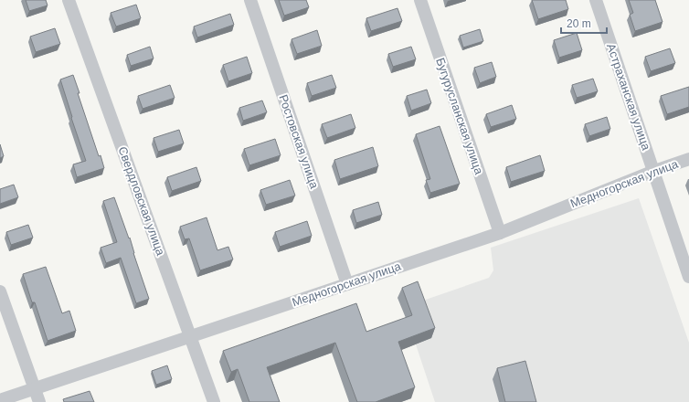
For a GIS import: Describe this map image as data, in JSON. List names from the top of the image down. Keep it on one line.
{"streets":{"street":["Астраханская улица","Бугурусланская улица","Ростовская улица","Медногорская улица","Свердловская улица"]},"crossings":[["Астраханская улица","Медногорская улица"],["Бугурусланская улица","Медногорская улица"],["Ростовская улица","Медногорская улица"],["Медногорская улица","Свердловская улица"]],"scale_bar":"20 m"}
